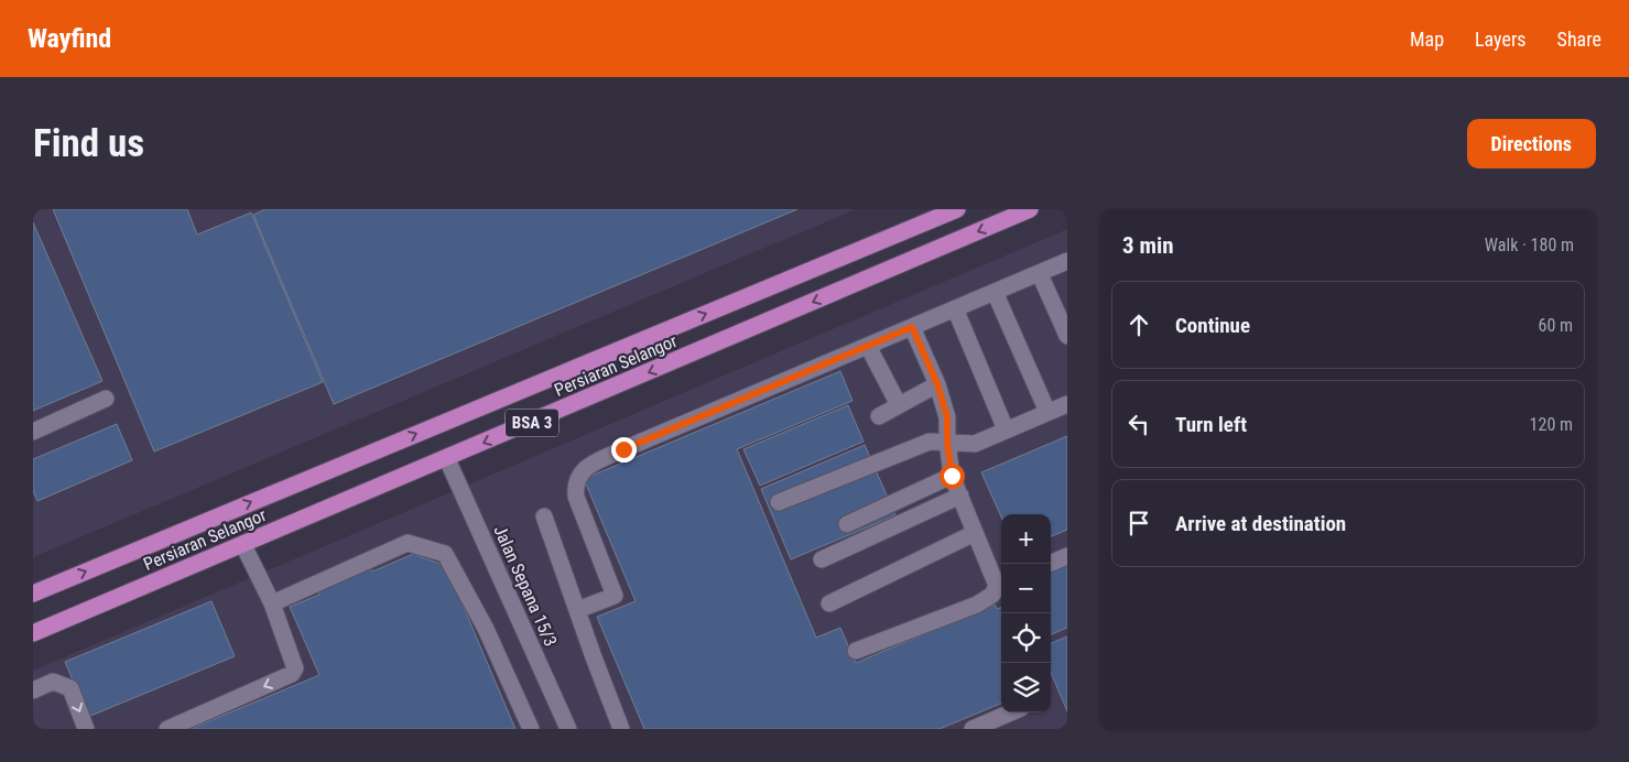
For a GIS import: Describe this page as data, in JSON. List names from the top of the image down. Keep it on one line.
{"streets":{"main road":["Persiaran Selangor","BSA 3"],"lane":["Jalan Sepana 15/3"]},"crossings":[["Persiaran Selangor","Jalan Sepana 15/3"]],"page":{"header":"Wayfind","nav":["Map","Layers","Share"],"buttons":"Directions","title":"Find us","heading":["3 min","Walk · 180 m"],"list":[["Continue","60 m"],["Turn left","120 m"],"Arrive at destination"],"map_buttons":["+","−"]}}
